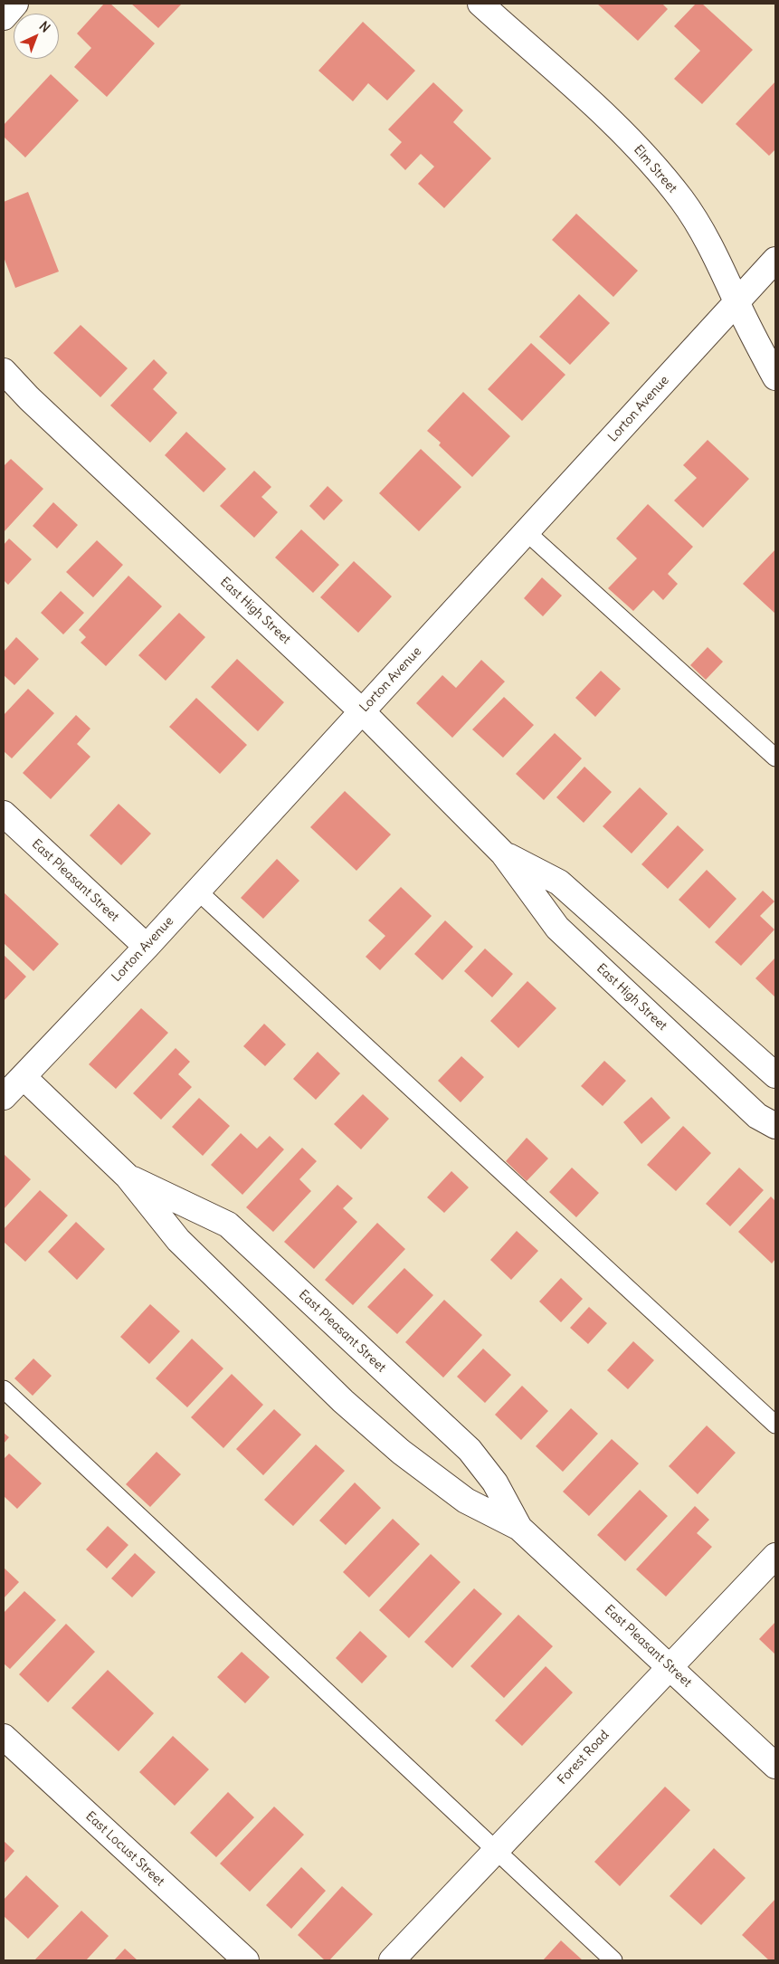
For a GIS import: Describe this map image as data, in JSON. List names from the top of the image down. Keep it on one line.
{"streets":{"street":["Elm Street","Lorton Avenue","East High Street","East Pleasant Street","Forest Road","East Locust Street"]},"crossings":[["Elm Street","Lorton Avenue"],["Lorton Avenue","East High Street"],["Lorton Avenue","East Pleasant Street"],["East Pleasant Street","Forest Road"]],"north":"top right"}
